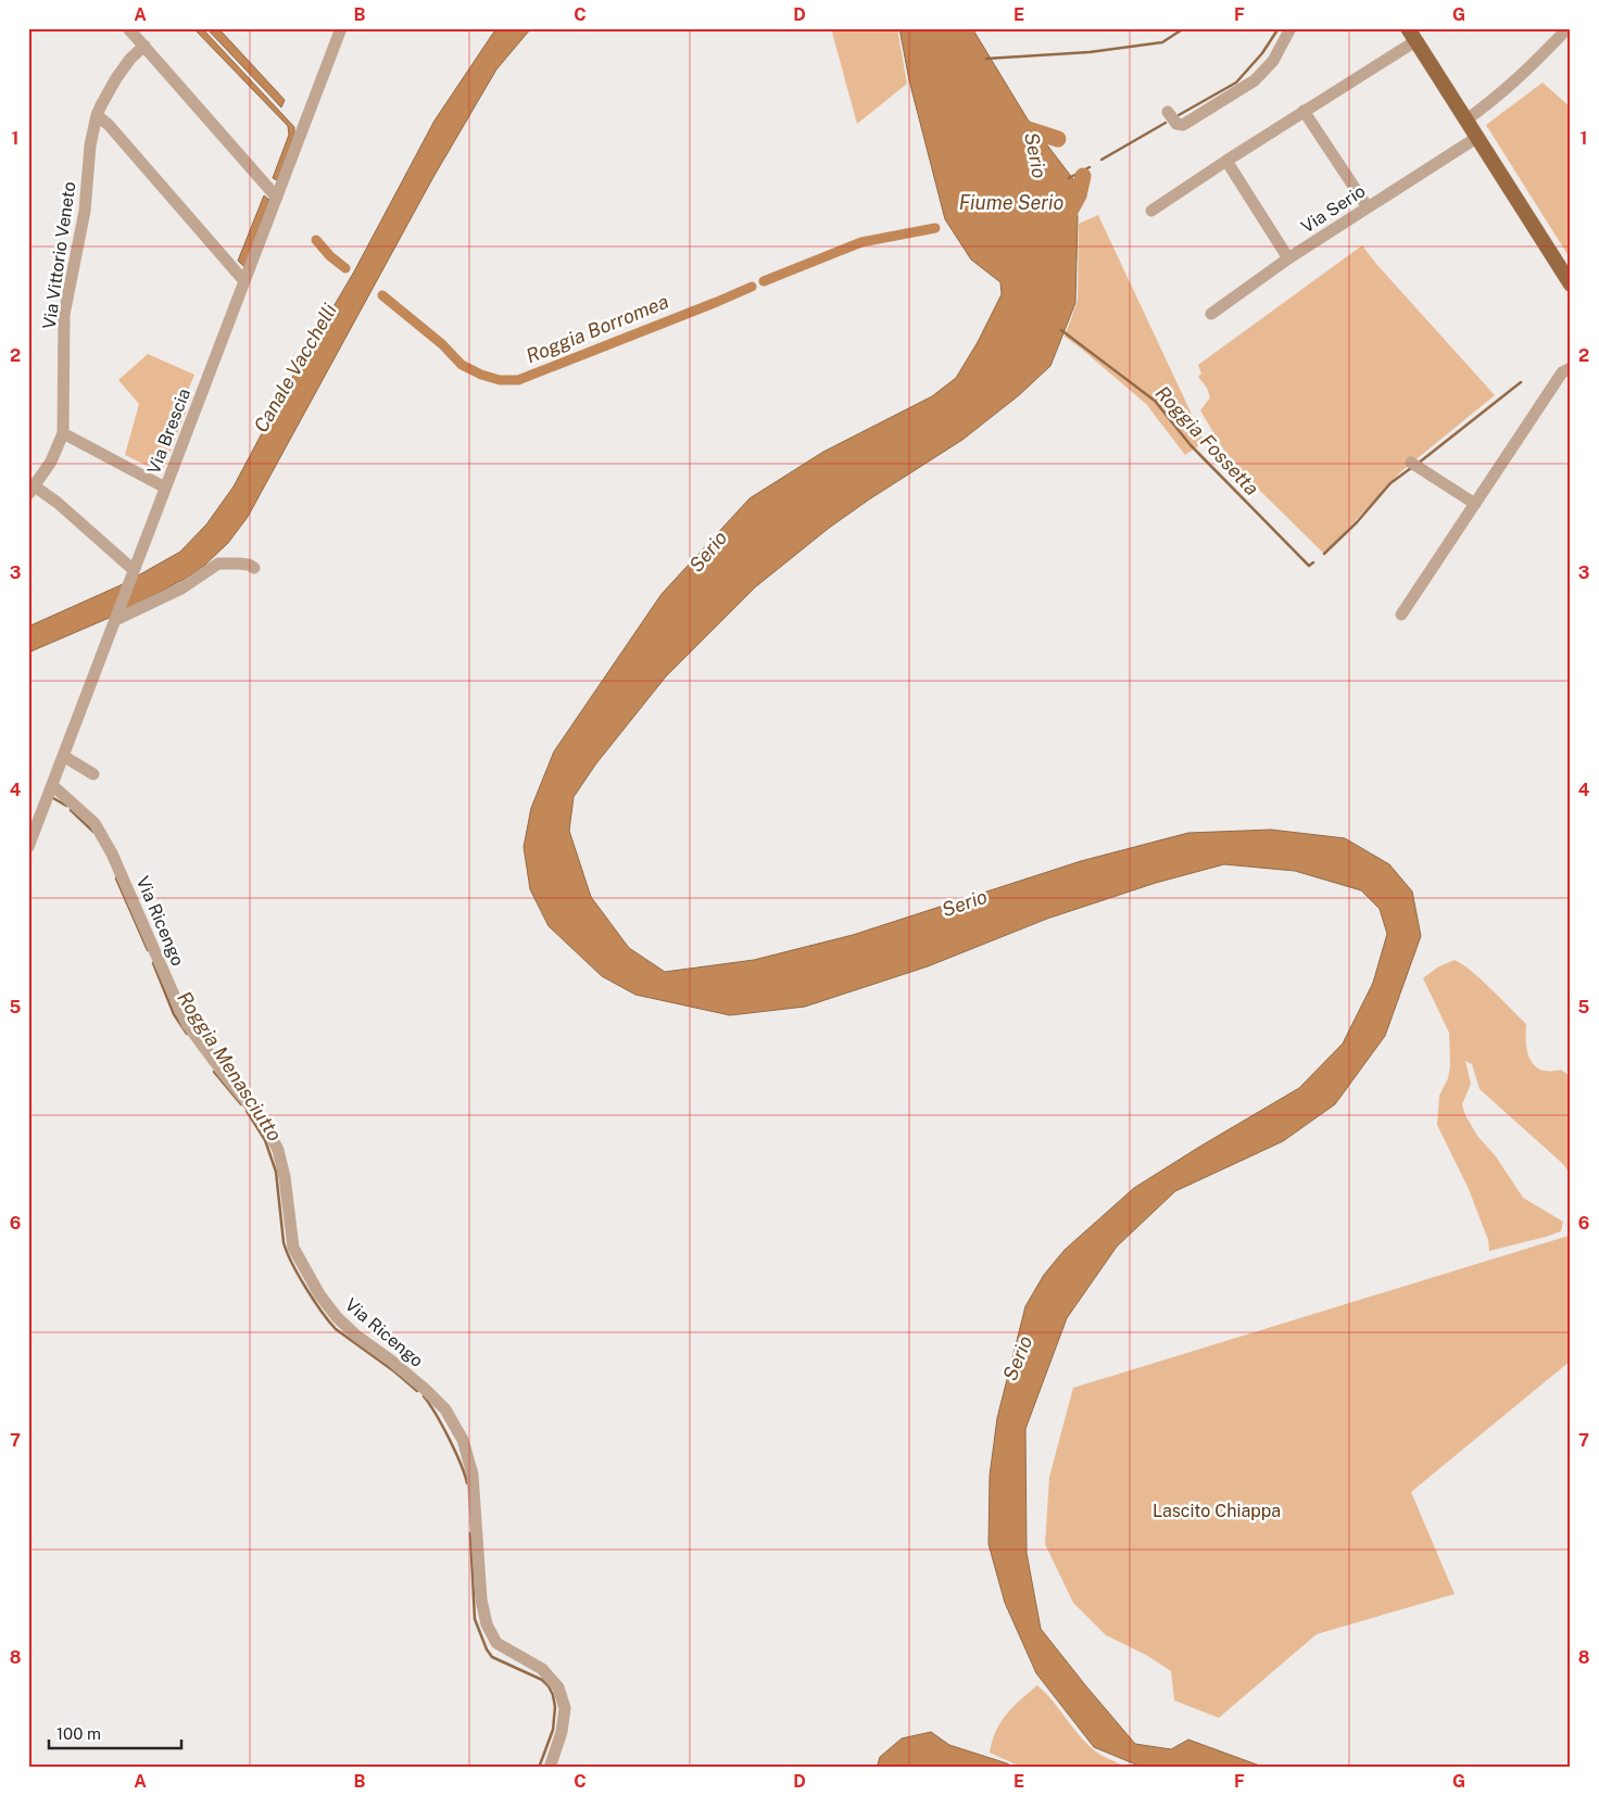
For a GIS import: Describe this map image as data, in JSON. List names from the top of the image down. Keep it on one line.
{"streets":{"street":["Via Serio","Via Vittorio Veneto","Via Brescia","Via Ricengo"]},"crossings":[["Via Vittorio Veneto","Via Brescia"],["Via Brescia","Via Ricengo"]],"water":["Serio","Fiume Serio","Roggia Borromea","Canale Vacchelli","Roggia Fossetta","Roggia Menasciutto"],"parks":["Lascito Chiappa"],"scale_bar":"100 m","grid":{"columns":["A","B","C","D","E","F","G"],"rows":["1","2","3","4","5","6","7","8"]}}
